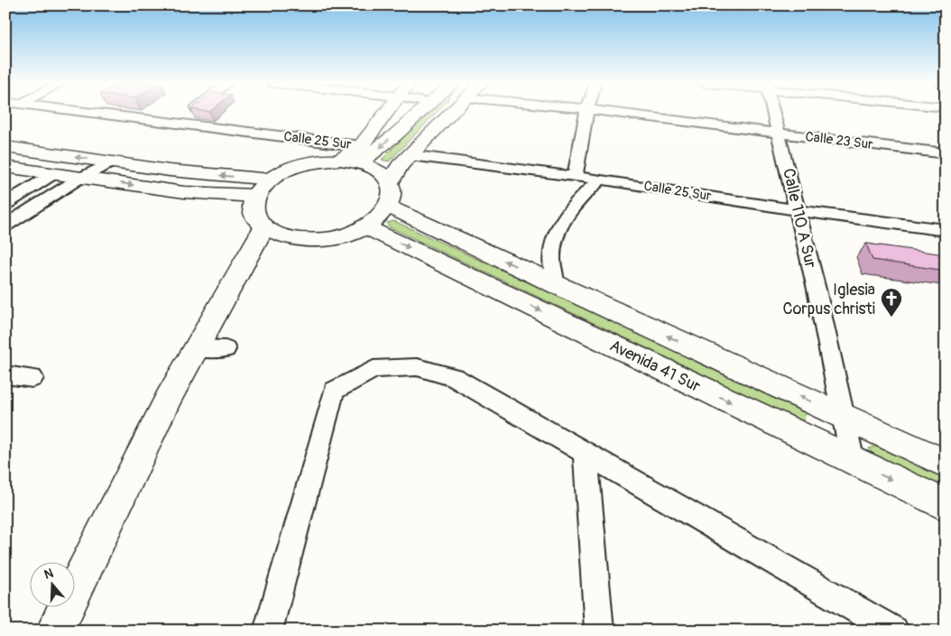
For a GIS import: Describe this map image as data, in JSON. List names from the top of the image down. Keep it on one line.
{"streets":{"main road":["Avenida 41 Sur"],"street":["Calle 25 Sur","Calle 23 Sur","Calle 110 A Sur"]},"crossings":[["Calle 25 Sur","Calle 110 A Sur"],["Calle 25 Sur","Avenida 41 Sur"],["Calle 23 Sur","Calle 110 A Sur"],["Calle 110 A Sur","Avenida 41 Sur"]],"places":{"church":["Iglesia Corpus christi"]},"north":"top"}
